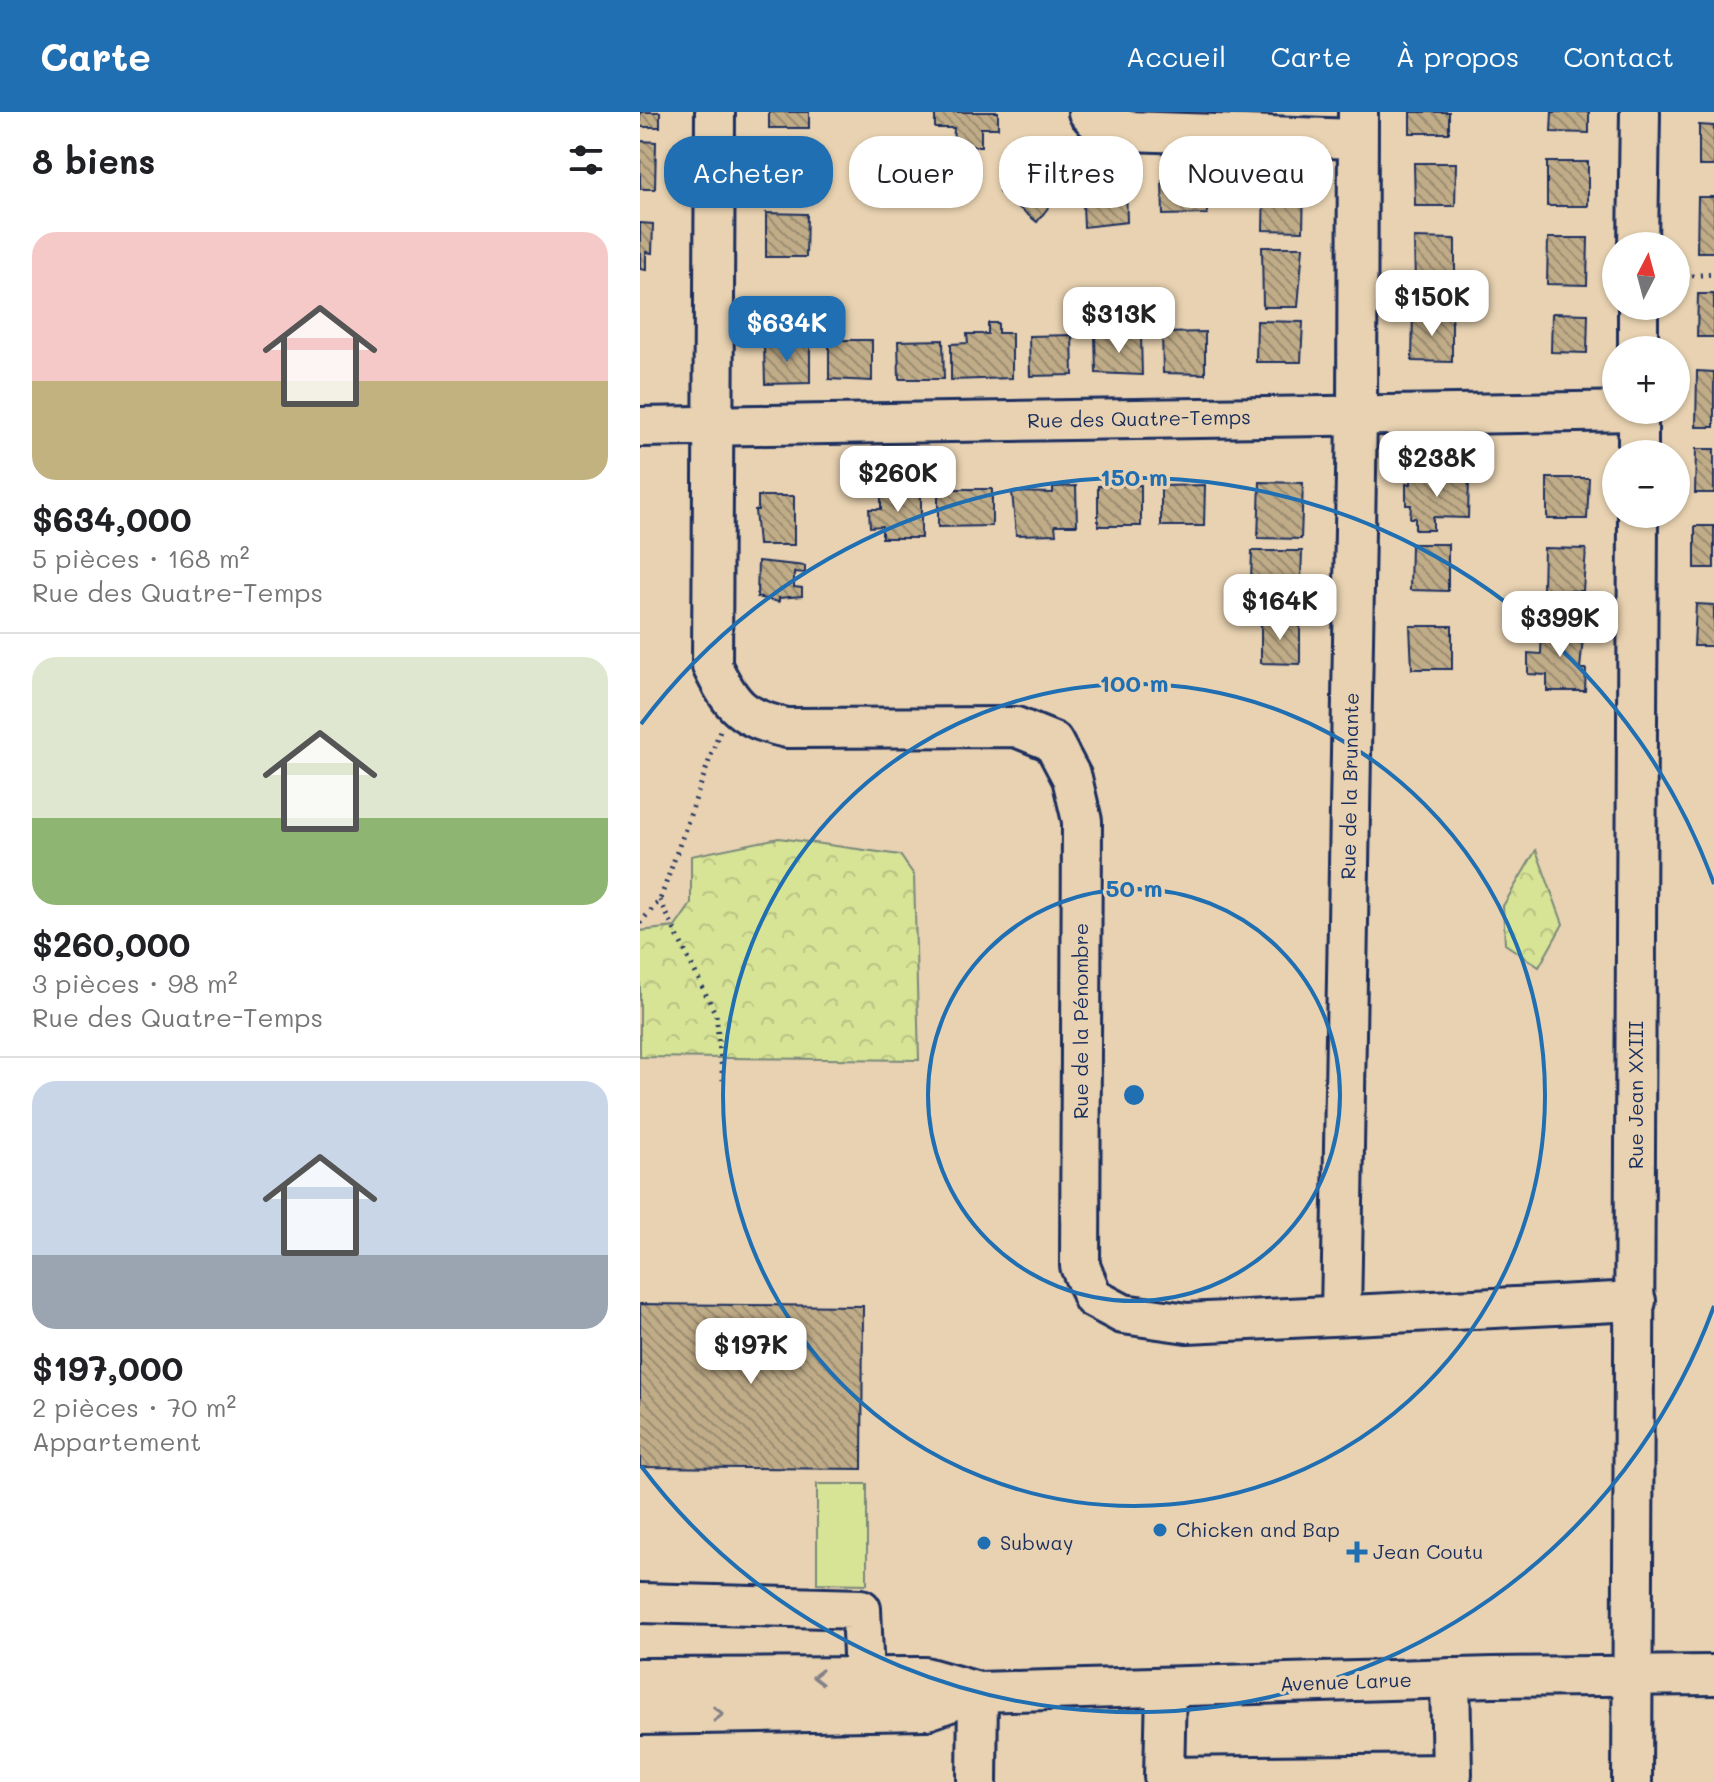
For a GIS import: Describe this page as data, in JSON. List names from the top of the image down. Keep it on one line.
{"streets":{"street":["Rue des Quatre-Temps","Rue de la Brunante","Rue de la Pénombre","Rue Jean XXIII","Avenue Larue"]},"crossings":[["Rue des Quatre-Temps","Rue de la Brunante"],["Rue de la Brunante","Rue de la Pénombre"],["Rue de la Pénombre","Rue Jean XXIII"],["Rue Jean XXIII","Avenue Larue"]],"places":{"other":["Chicken and Bap","Subway"],"health":["Jean Coutu"]},"north":"top","page":{"header":"Carte","nav":["Accueil","Carte","À propos","Contact"],"heading":"8 biens","chip":["Acheter","Louer","Filtres","Nouveau"],"list":[{"name":"$634,000","note":"5 pièces · 168 m² · Rue des Quatre-Temps"},{"name":"$260,000","note":"3 pièces · 98 m² · Rue des Quatre-Temps"},{"name":"$197,000","note":"2 pièces · 70 m² · Appartement"}],"map_buttons":["+","−"],"price":["$150K","$313K","$634K","$238K","$260K","$164K","$399K","$197K"]},"rings":["150 m","100 m","50 m"]}
